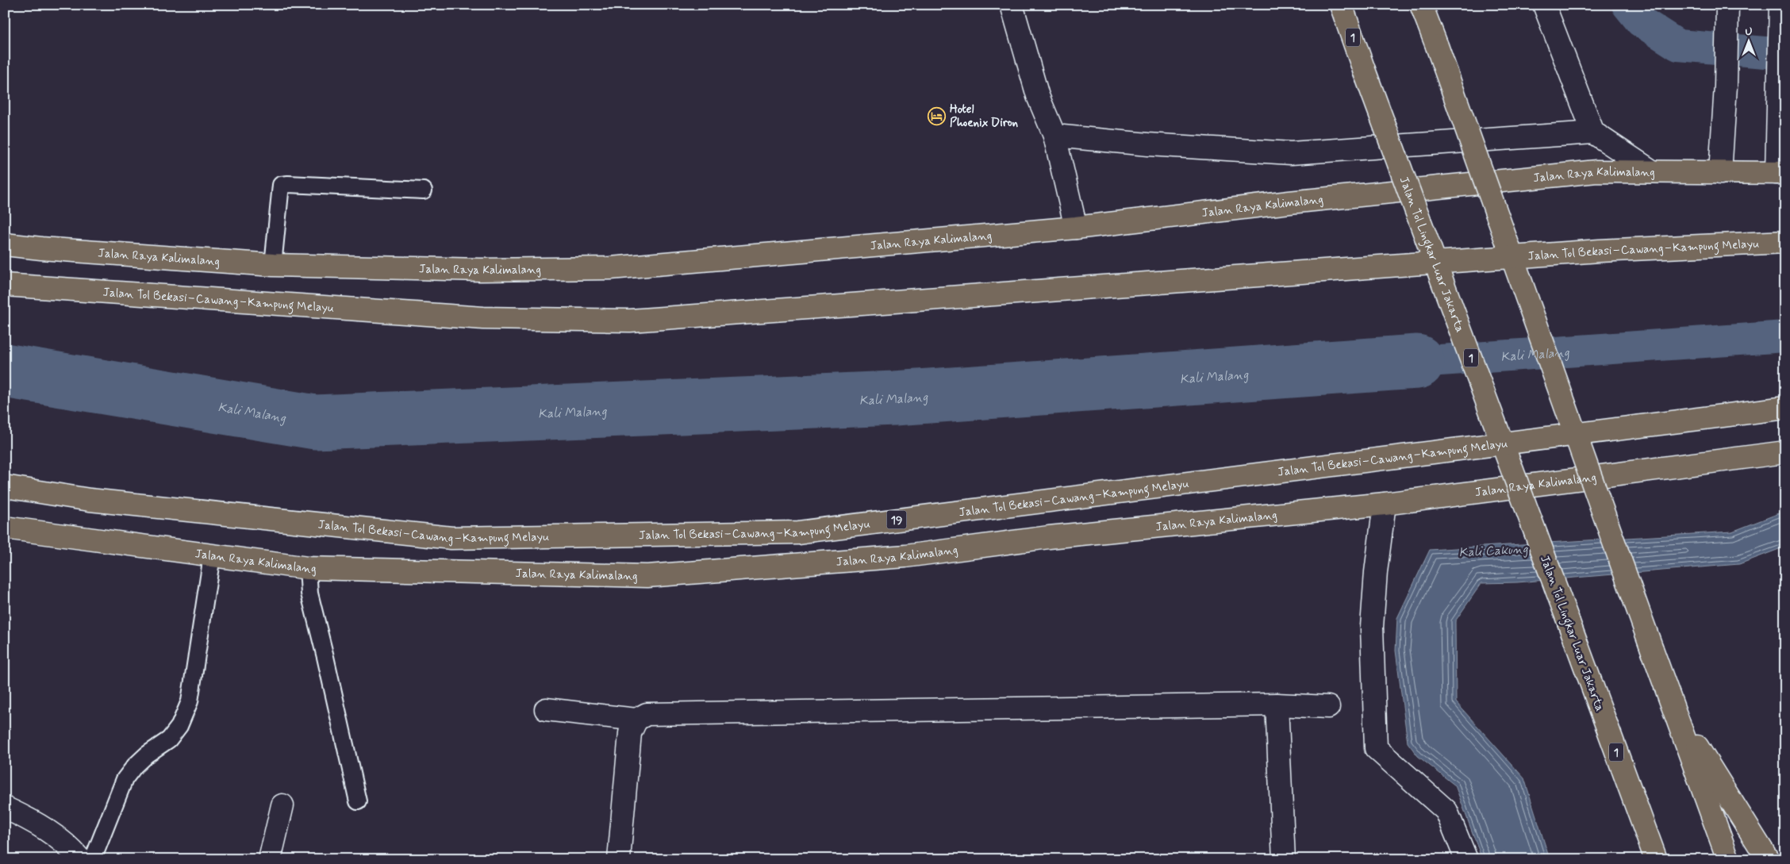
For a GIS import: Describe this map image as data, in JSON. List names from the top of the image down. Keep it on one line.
{"streets":{"main road":["1","Jalan Raya Kalimalang","Jalan Tol Bekasi–Cawang–Kampung Melayu","Jalan Tol Lingkar Luar Jakarta","19"]},"water":["Kali Malang","Kali Cakung"],"places":{"hotel":["Hotel Phoenix Diron"]},"north":"top"}
